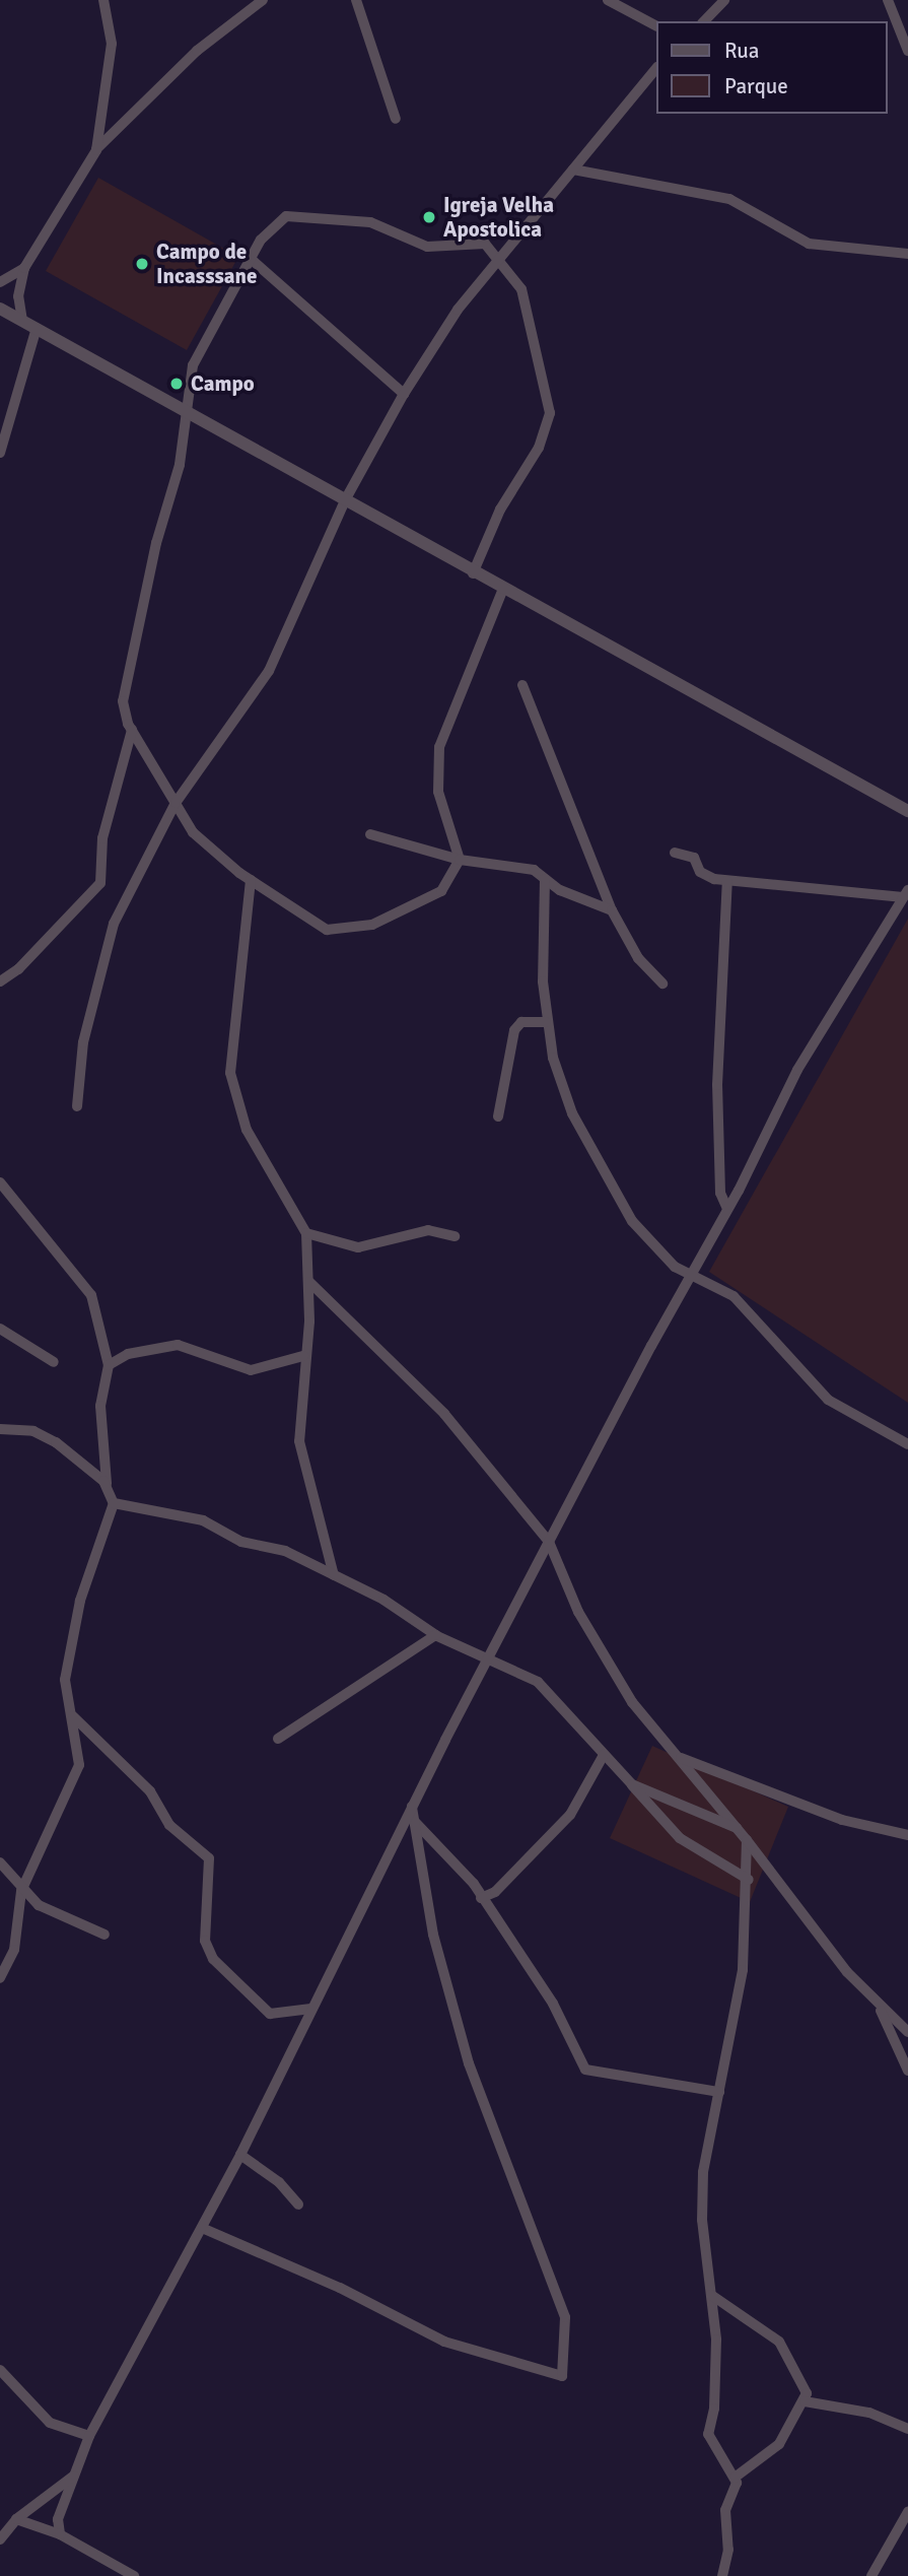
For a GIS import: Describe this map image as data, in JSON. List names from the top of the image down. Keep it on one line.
{"places":["Igreja Velha Apostolica","Campo de Incasssane","Campo"],"legend":["Rua","Parque"]}
